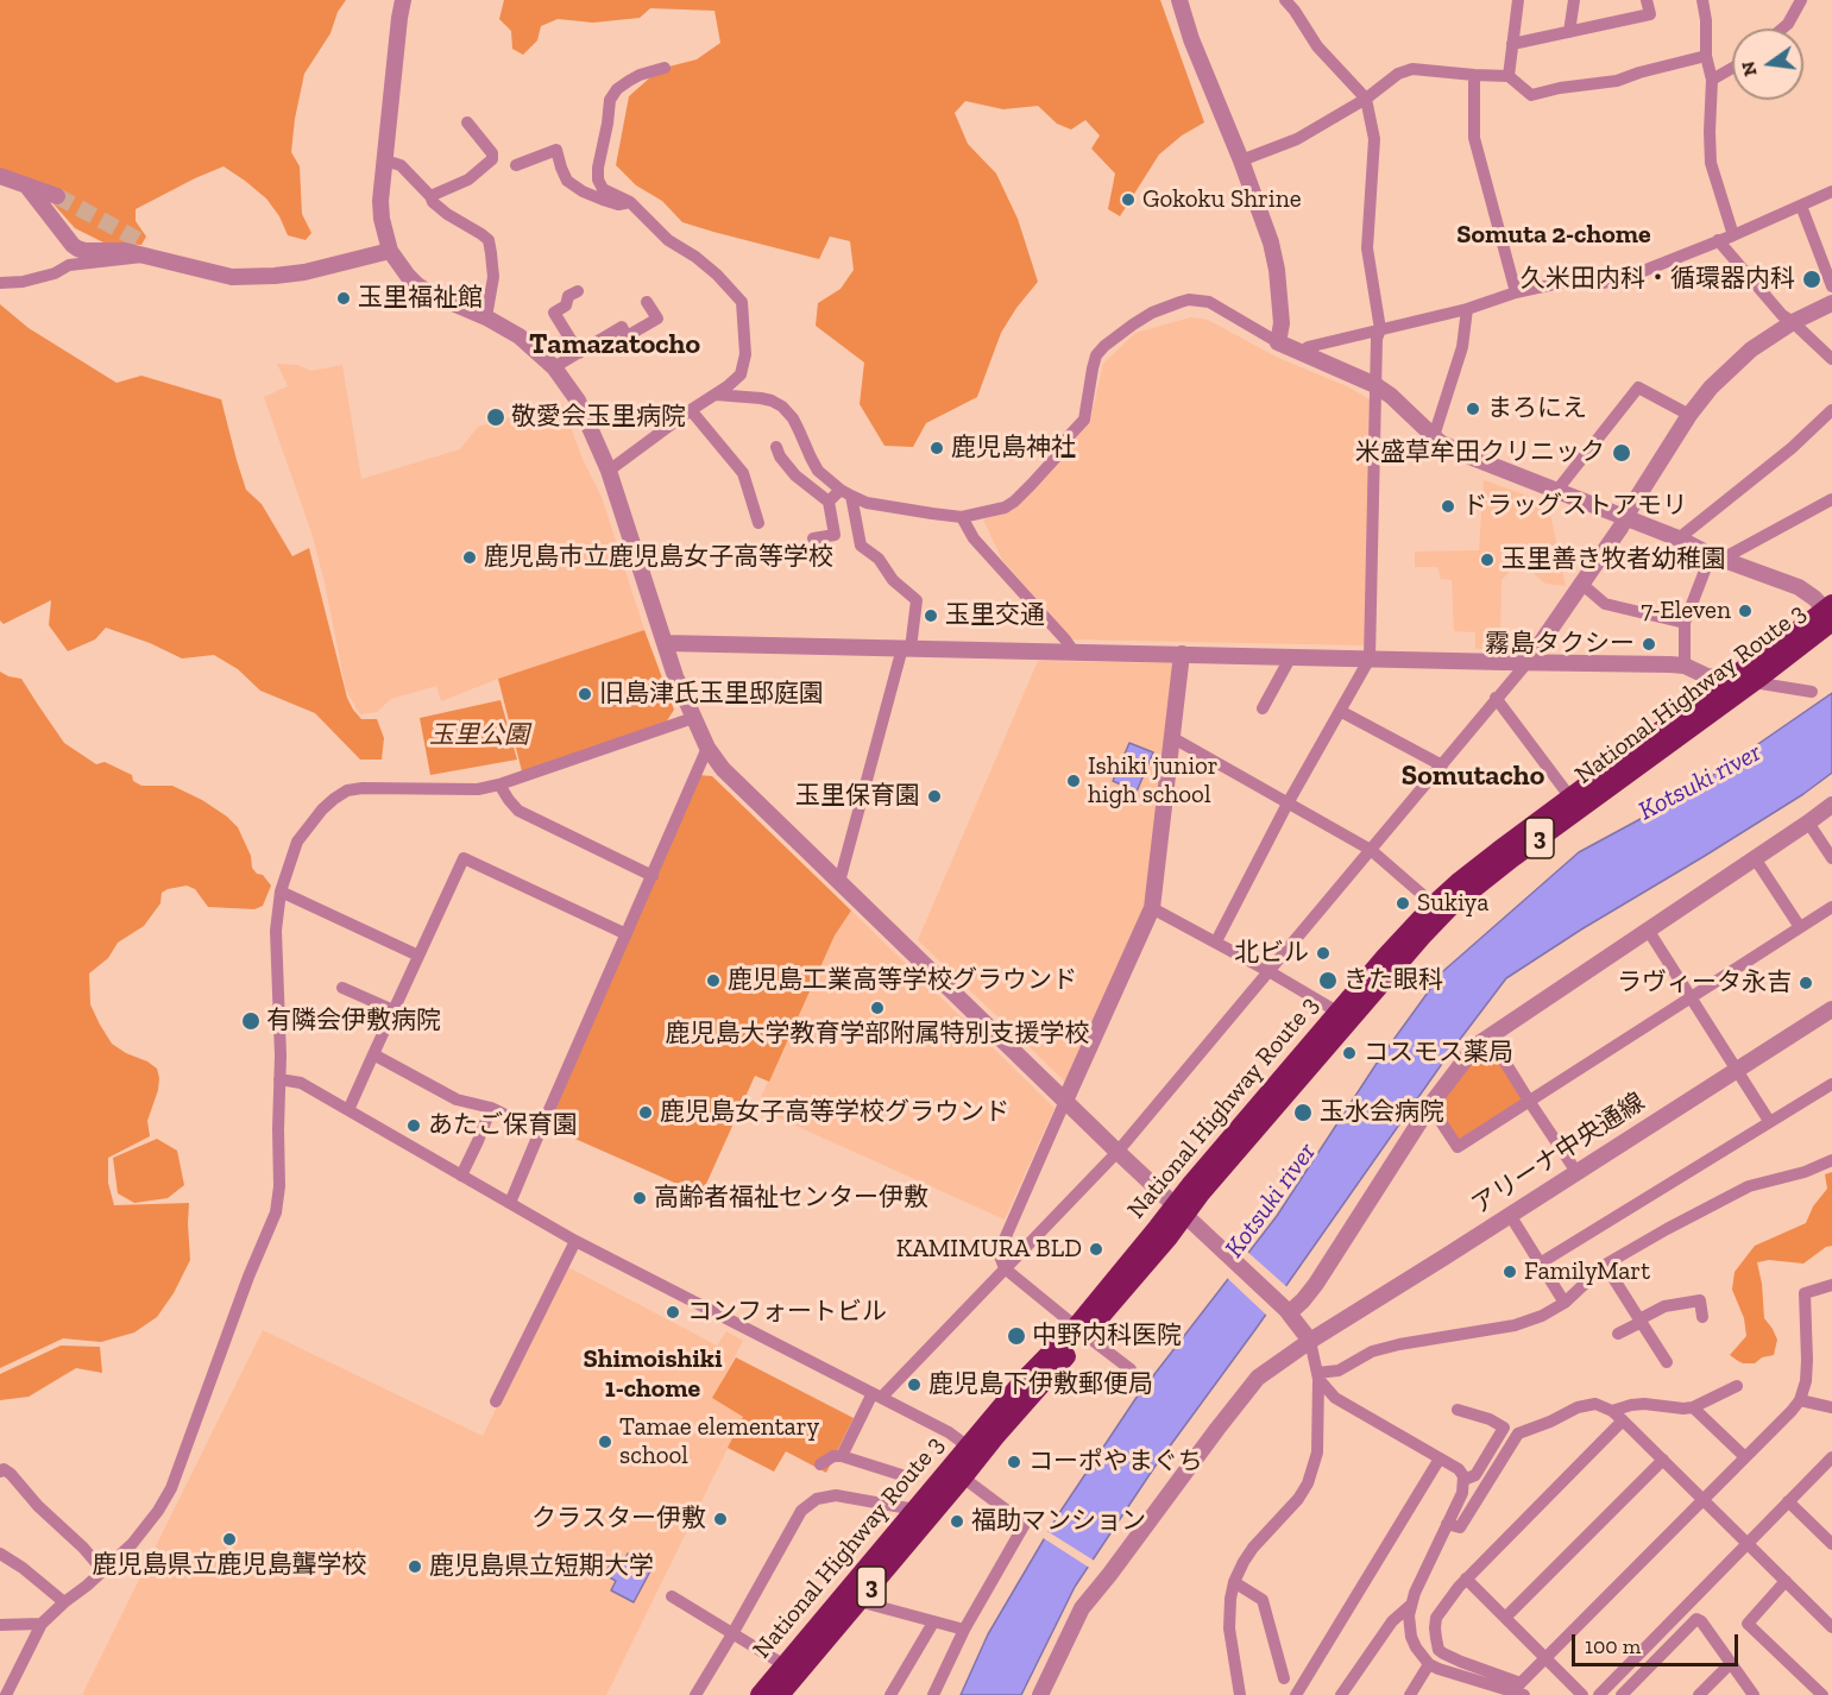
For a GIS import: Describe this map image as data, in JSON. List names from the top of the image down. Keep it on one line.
{"streets":{"highway":["National Highway Route 3","3"],"street":["アリーナ中央通線"]},"districts":["Somuta 2-chome","Tamazatocho","Somutacho","Shimoishiki 1-chome"],"water":["Kotsuki river"],"parks":["玉里公園"],"places":["Gokoku Shrine","久米田内科・循環器内科","玉里福祉館","まろにえ","敬愛会玉里病院","鹿児島神社","米盛草牟田クリニック","ドラッグストアモリ","鹿児島市立鹿児島女子高等学校","玉里善き牧者幼稚園","7-Eleven","玉里交通","霧島タクシー","旧島津氏玉里邸庭園","Ishiki junior high school","玉里保育園","Sukiya","北ビル","鹿児島工業高等学校グラウンド","きた眼科","ラヴィータ永吉","鹿児島大学教育学部附属特別支援学校","有隣会伊敷病院","コスモス薬局","鹿児島女子高等学校グラウンド","玉水会病院","あたご保育園","高齢者福祉センター伊敷","KAMIMURA BLD","FamilyMart","コンフォートビル","中野内科医院","鹿児島下伊敷郵便局","Tamae elementary school","コーポやまぐち","クラスター伊敷","福助マンション","鹿児島県立鹿児島聾学校","鹿児島県立短期大学"],"scale_bar":"100 m","north":"left"}
